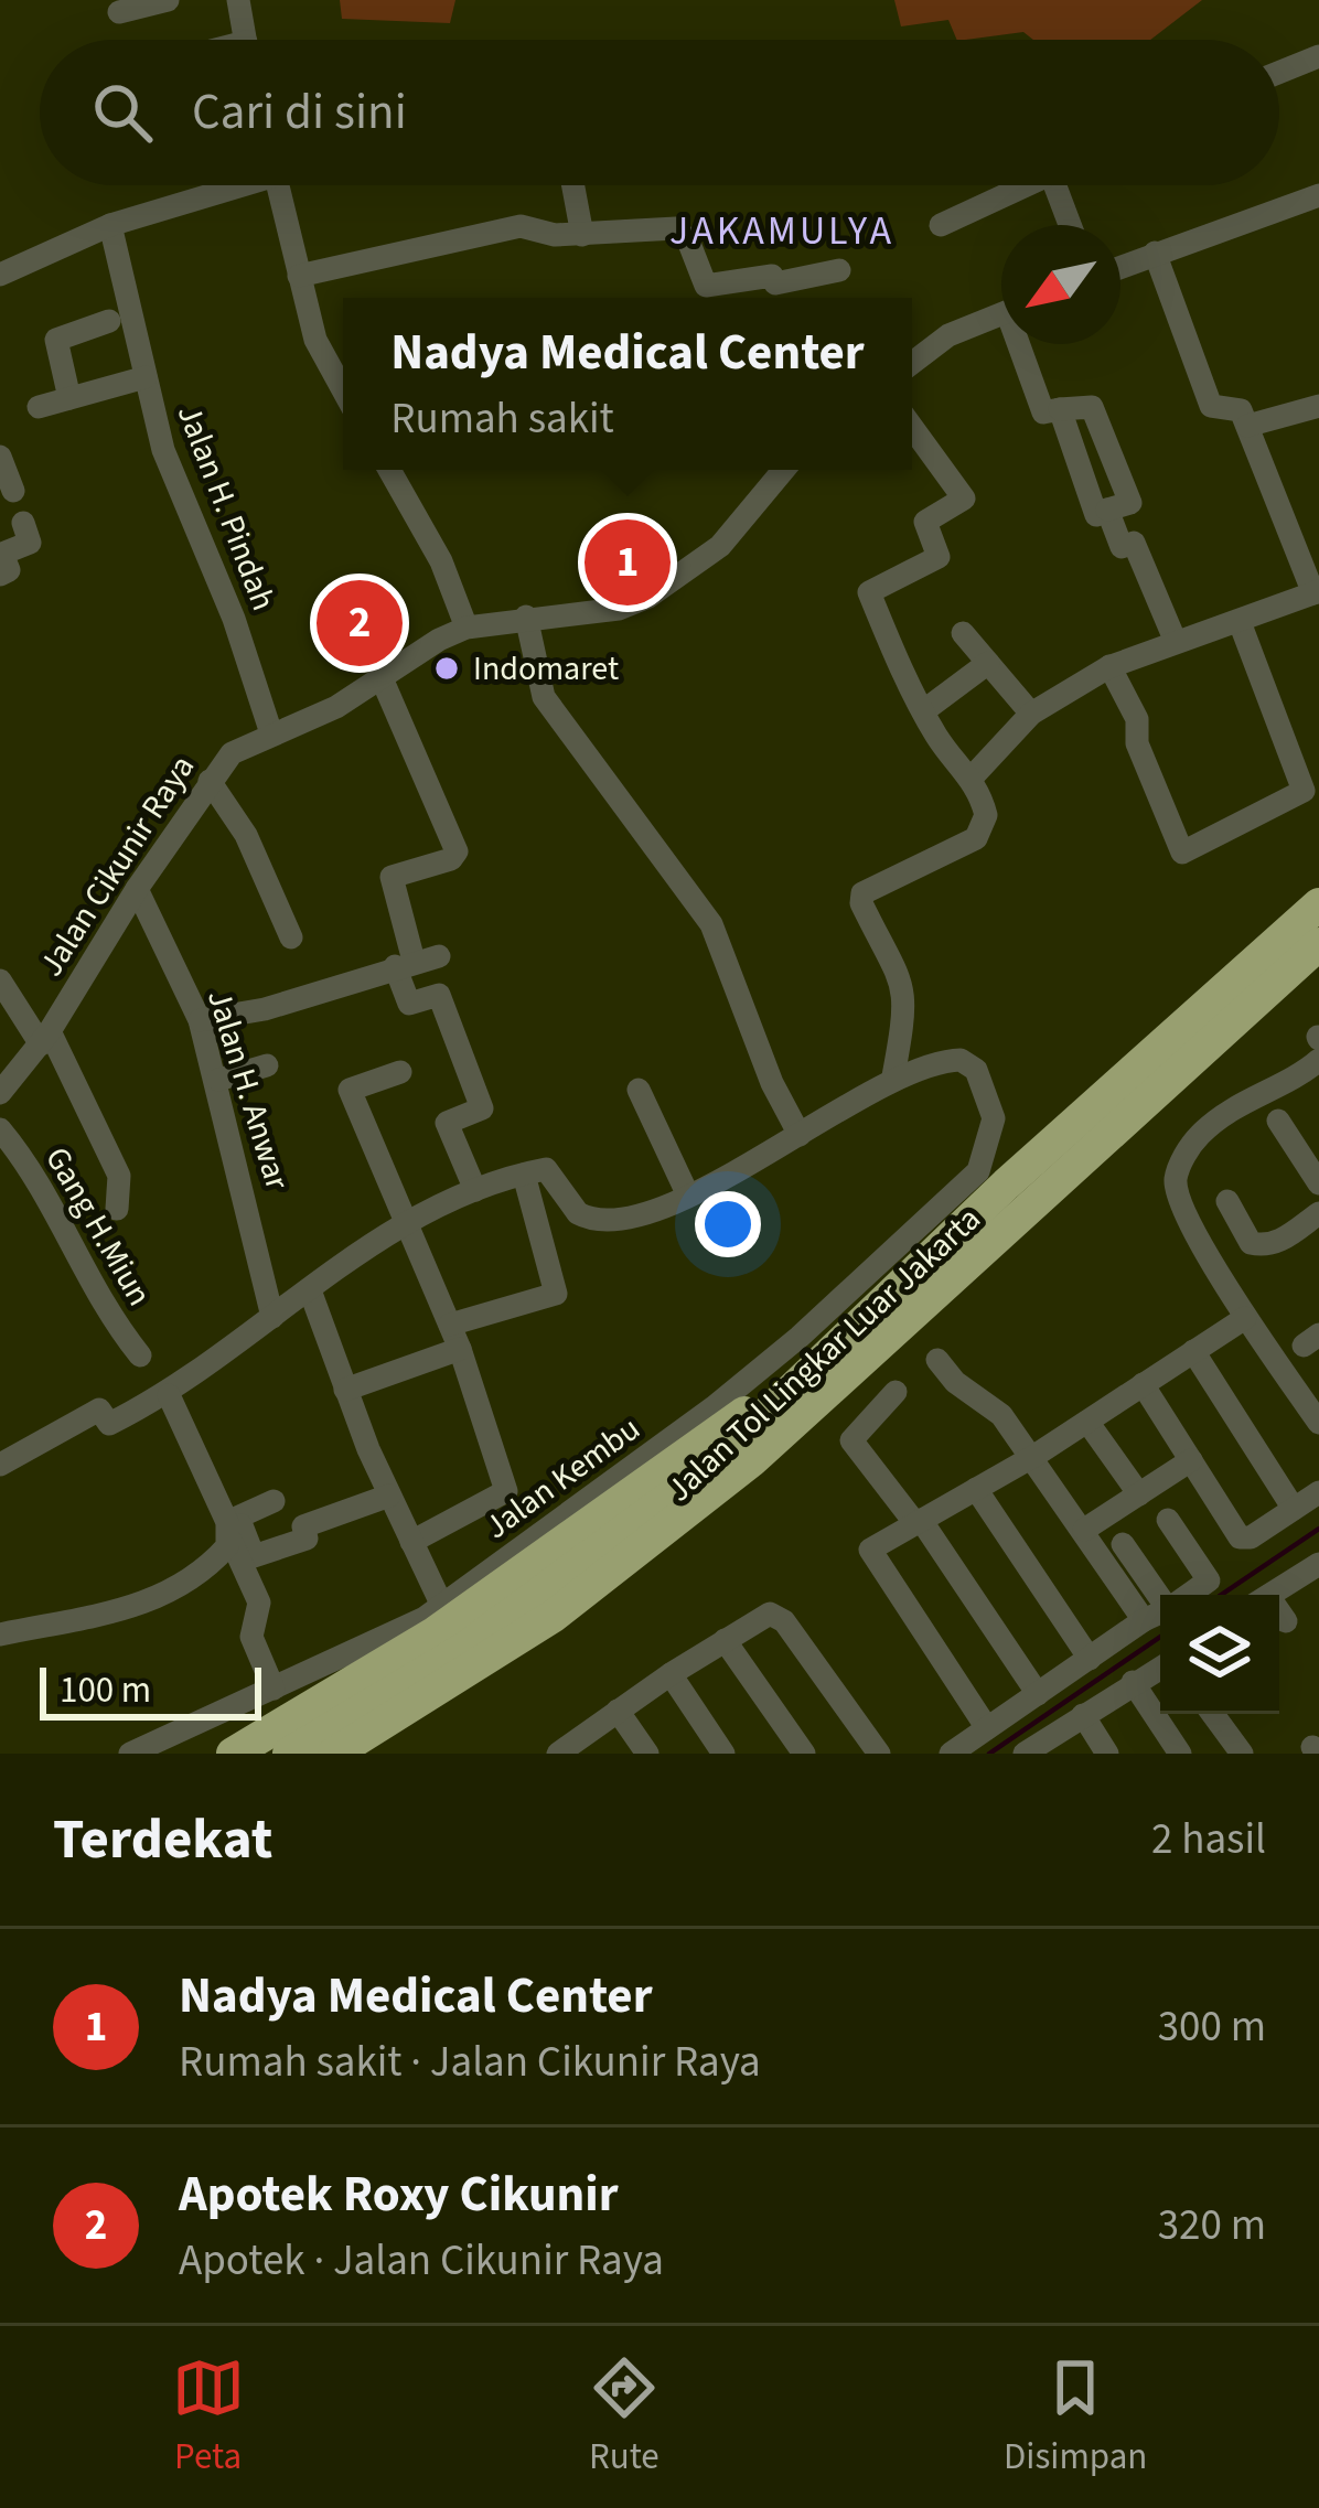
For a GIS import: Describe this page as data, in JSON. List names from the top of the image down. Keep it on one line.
{"streets":{"highway":["Jalan Tol Lingkar Luar Jakarta"],"street":["Jalan H. Pindah","Jalan Cikunir Raya","Jalan H. Anwar","Gang H.Miun","Jalan Kembu"]},"crossings":[["Jalan H. Pindah","Jalan Cikunir Raya"],["Jalan Cikunir Raya","Jalan H. Anwar"]],"districts":["JAKAMULYA"],"places":["Indomaret"],"scale_bar":"100 m","north":"bottom left","page":{"search":"Cari di sini","popup":["Nadya Medical Center","Rumah sakit"],"pins":["1","2"],"scale":"100 m","heading":["Terdekat","2 hasil"],"list":[{"mark":"1","name":"Nadya Medical Center","note":"Rumah sakit · Jalan Cikunir Raya","value":"300 m"},{"mark":"2","name":"Apotek Roxy Cikunir","note":"Apotek · Jalan Cikunir Raya","value":"320 m"}],"nav":["Peta","Rute","Disimpan"]}}
